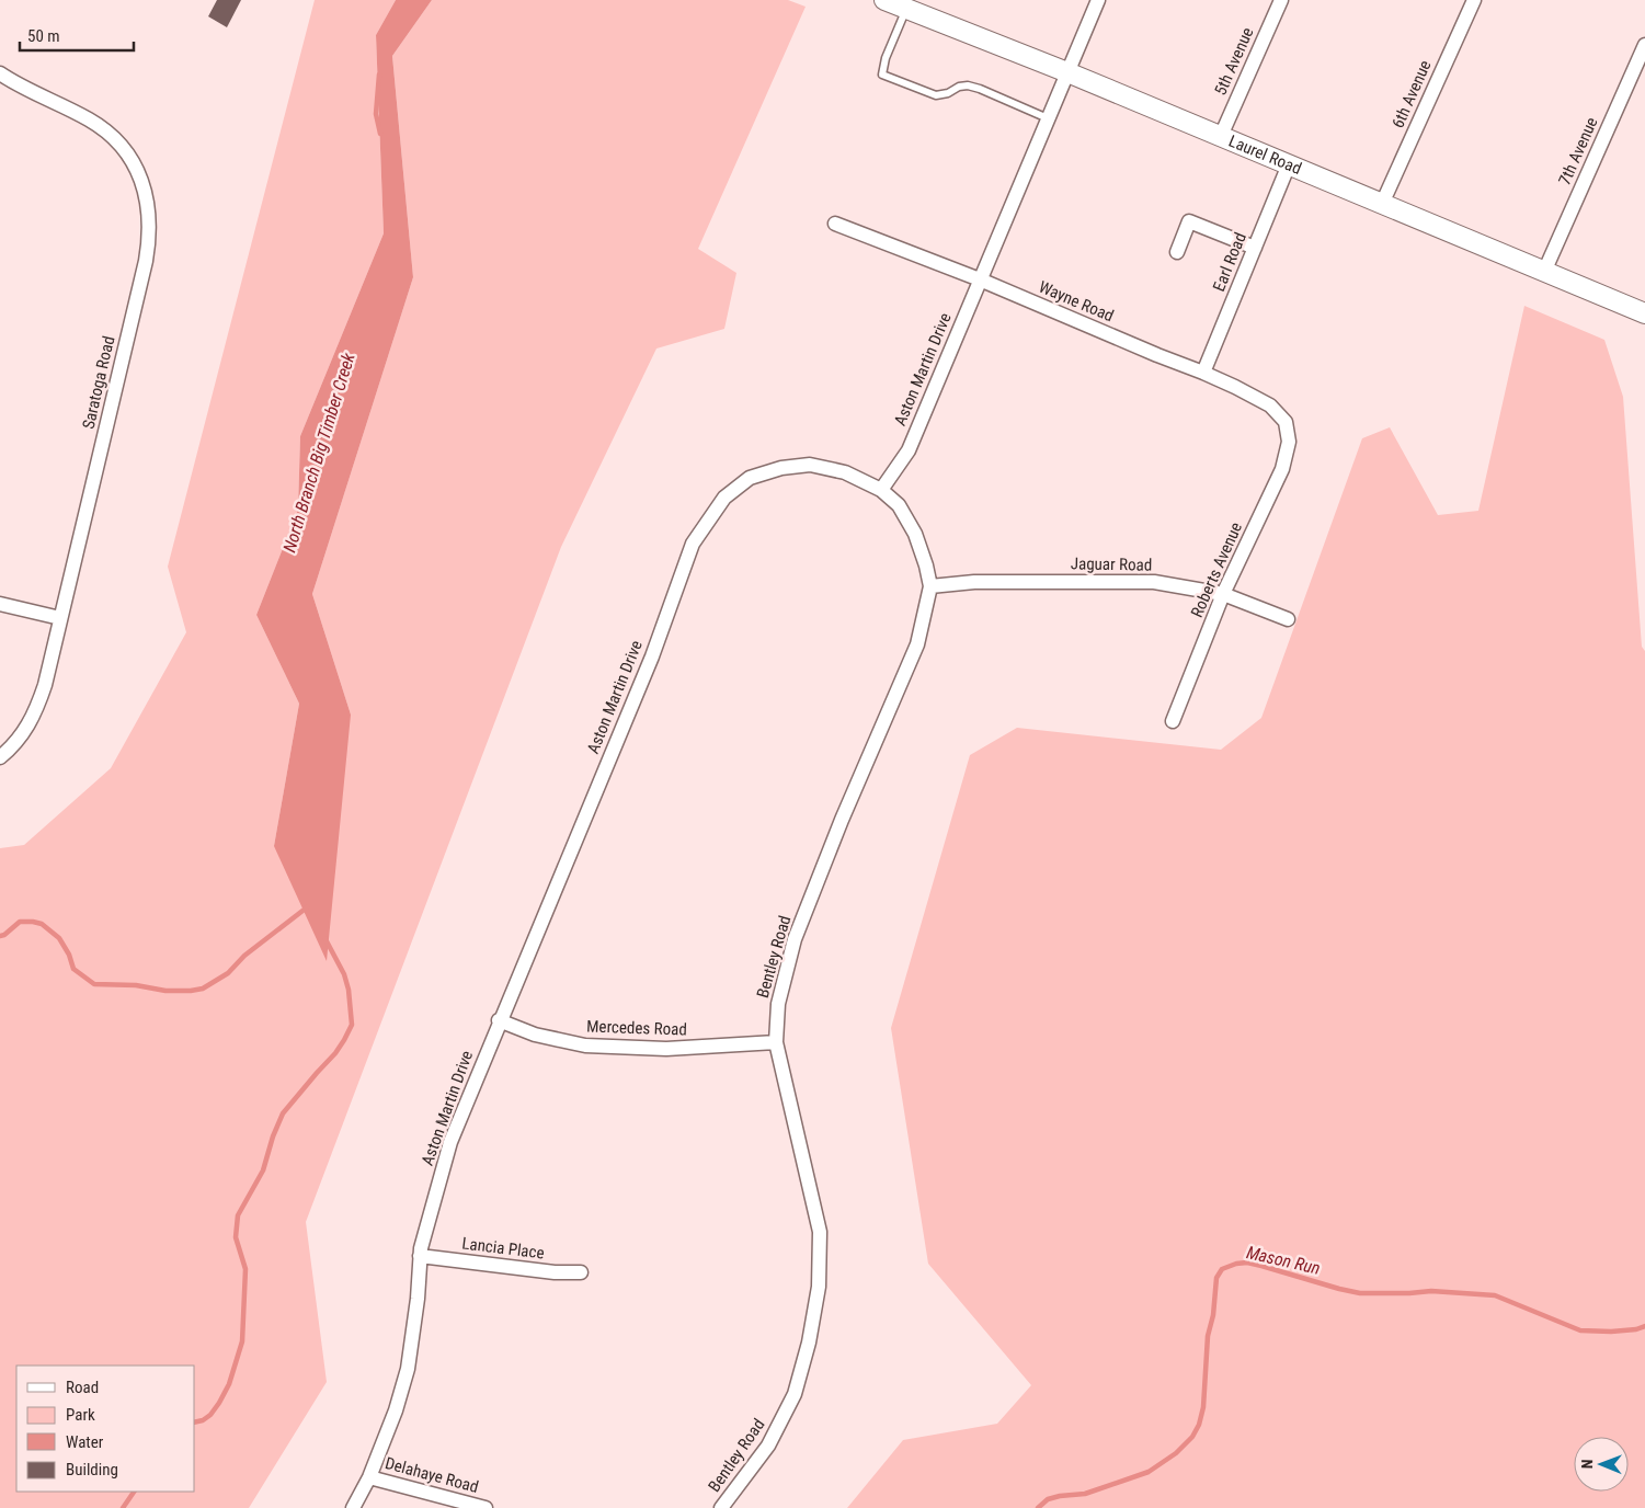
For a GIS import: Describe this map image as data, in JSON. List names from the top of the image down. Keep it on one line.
{"streets":{"main road":["Laurel Road"],"street":["5th Avenue","6th Avenue","7th Avenue","Earl Road","Wayne Road","Aston Martin Drive","Saratoga Road","Jaguar Road","Roberts Avenue","Bentley Road","Mercedes Road","Lancia Place","Delahaye Road"]},"crossings":[["5th Avenue","Laurel Road"],["6th Avenue","Laurel Road"],["7th Avenue","Laurel Road"],["Laurel Road","Earl Road"],["Laurel Road","Aston Martin Drive"],["Earl Road","Wayne Road"],["Wayne Road","Aston Martin Drive"],["Wayne Road","Roberts Avenue"],["Aston Martin Drive","Bentley Road"],["Aston Martin Drive","Mercedes Road"],["Aston Martin Drive","Lancia Place"],["Aston Martin Drive","Delahaye Road"],["Jaguar Road","Roberts Avenue"],["Jaguar Road","Bentley Road"],["Bentley Road","Mercedes Road"]],"water":["North Branch Big Timber Creek","Mason Run"],"legend":["Road","Park","Water","Building"],"scale_bar":"50 m","north":"left"}
